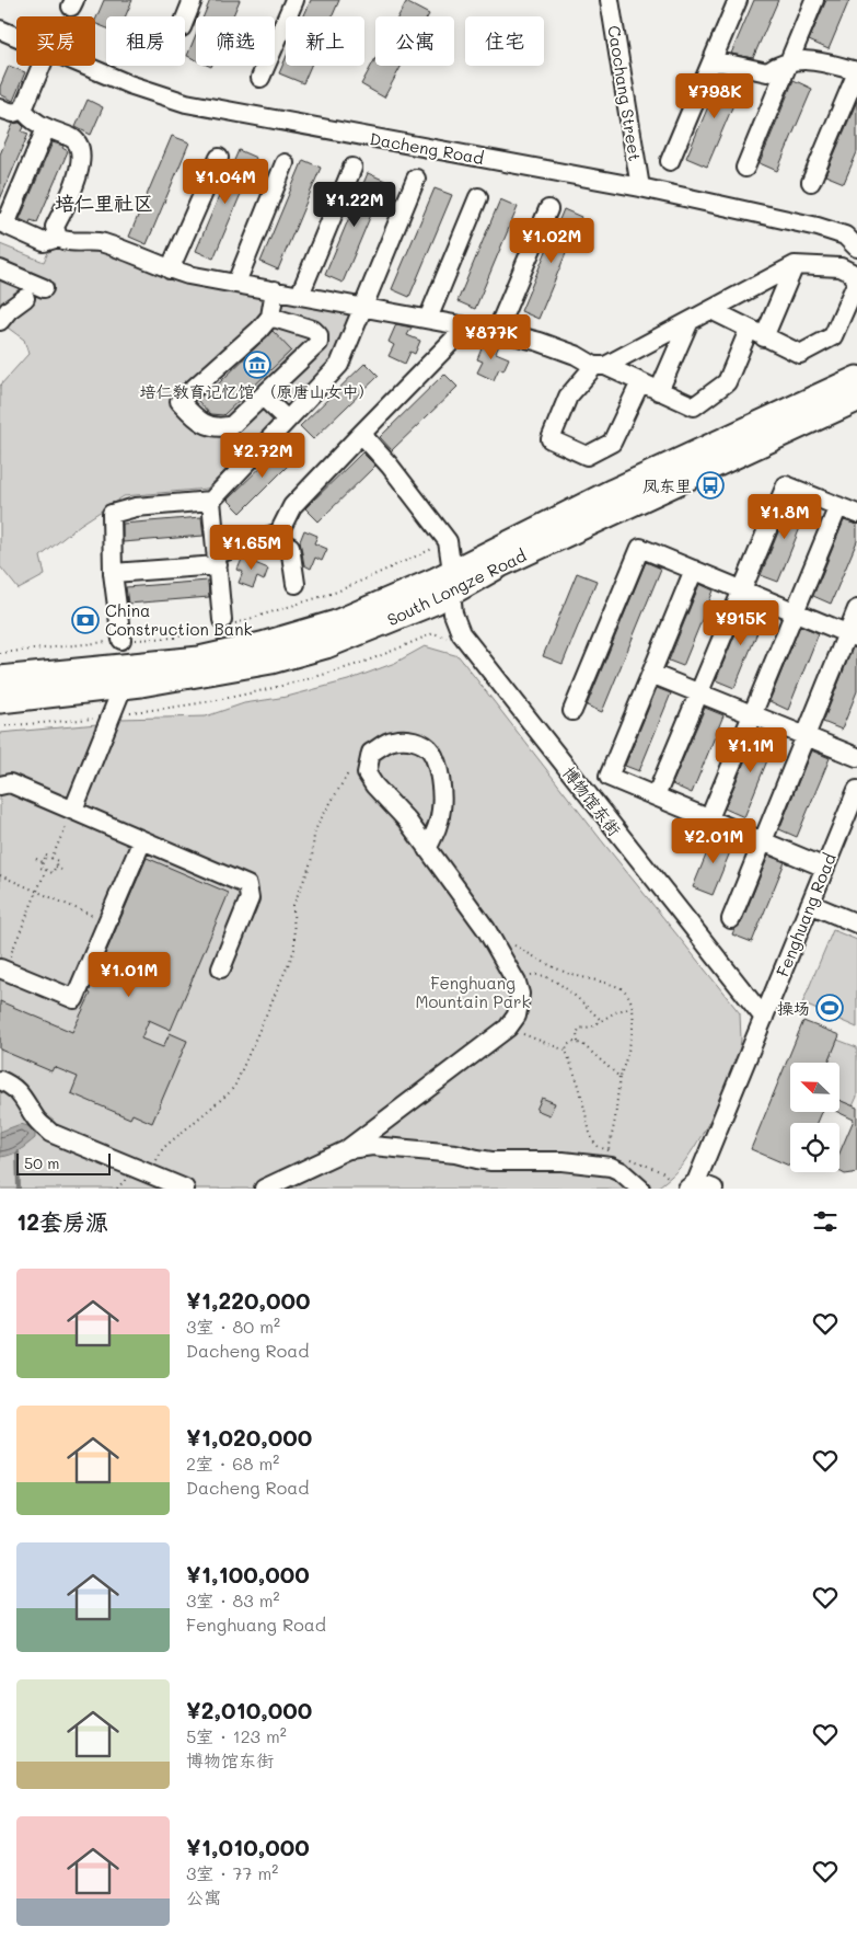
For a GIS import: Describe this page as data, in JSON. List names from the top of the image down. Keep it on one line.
{"streets":{"main road":["South Longze Road"],"street":["Caochang Street","Dacheng Road","博物馆东街","Fenghuang Road"]},"crossings":[["Caochang Street","Dacheng Road"],["South Longze Road","博物馆东街"],["博物馆东街","Fenghuang Road"]],"districts":["培仁里社区"],"parks":["Fenghuang Mountain Park"],"places":{"museum":["培仁教育记忆馆 （原唐山女中）"],"bus stop":["凤东里"],"bank":["China Construction Bank"],"sports":["操场"]},"scale_bar":"50 m","north":"top left","page":{"chip":["买房","租房","筛选","新上","公寓","住宅"],"price":["¥798K","¥1.04M","¥1.22M","¥1.02M","¥877K","¥2.72M","¥1.8M","¥1.65M","¥915K","¥1.1M","¥2.01M","¥1.01M"],"scale":"50 m","heading":"12套房源","list":[{"name":"¥1,220,000","note":"3室 · 80 m² · Dacheng Road"},{"name":"¥1,020,000","note":"2室 · 68 m² · Dacheng Road"},{"name":"¥1,100,000","note":"3室 · 83 m² · Fenghuang Road"},{"name":"¥2,010,000","note":"5室 · 123 m² · 博物馆东街"},{"name":"¥1,010,000","note":"3室 · 77 m² · 公寓"}]}}
